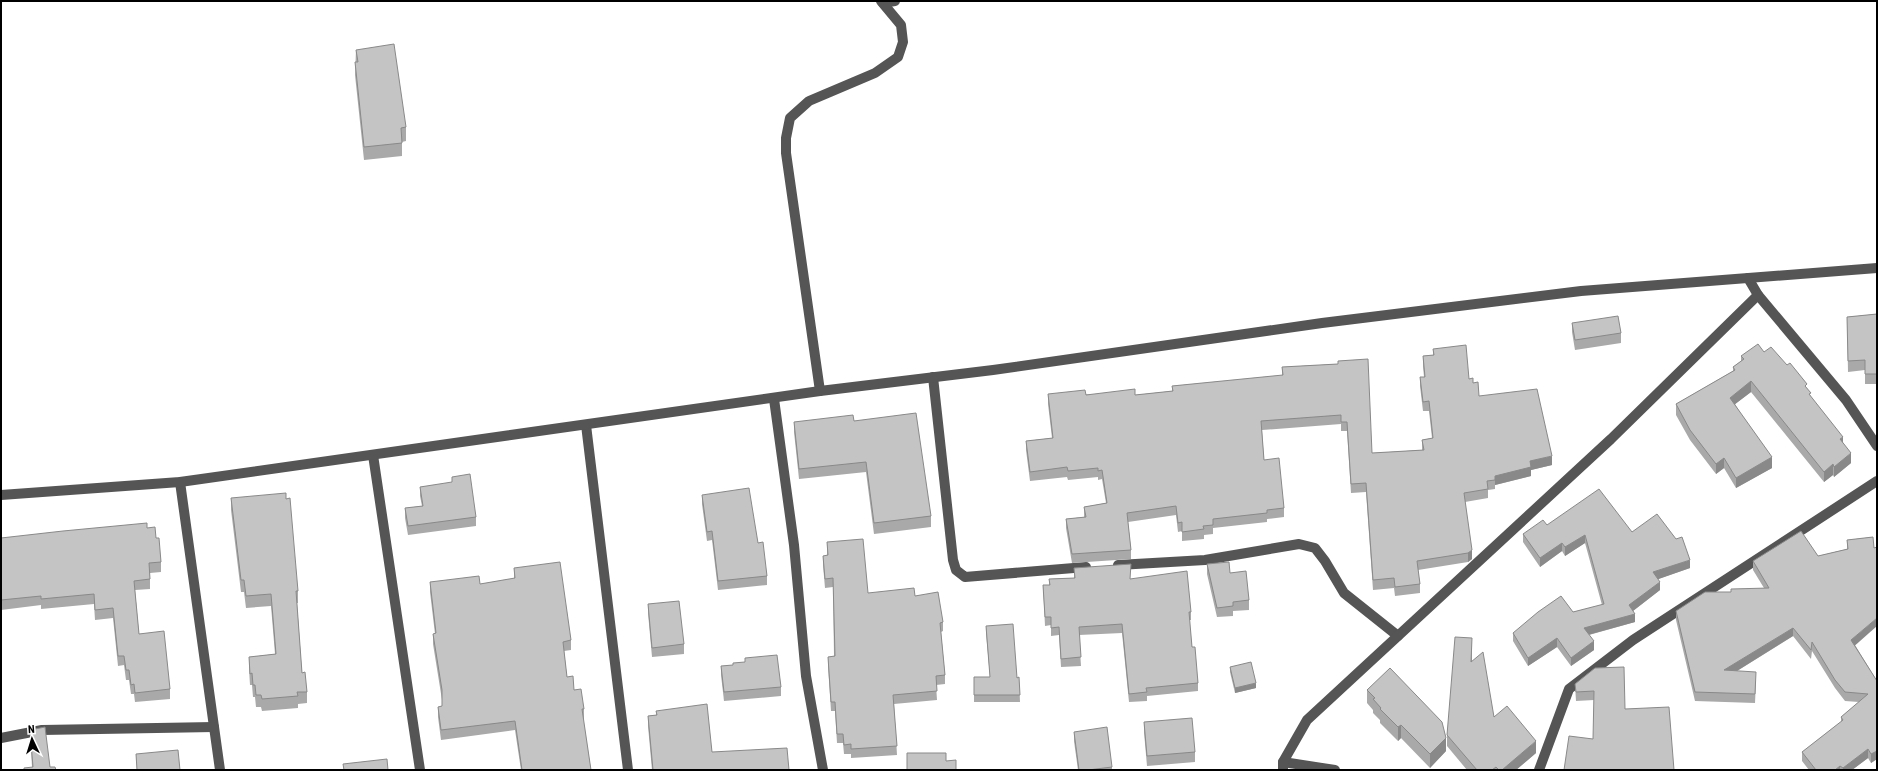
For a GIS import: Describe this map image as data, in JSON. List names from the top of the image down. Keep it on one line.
{"north":"top"}
